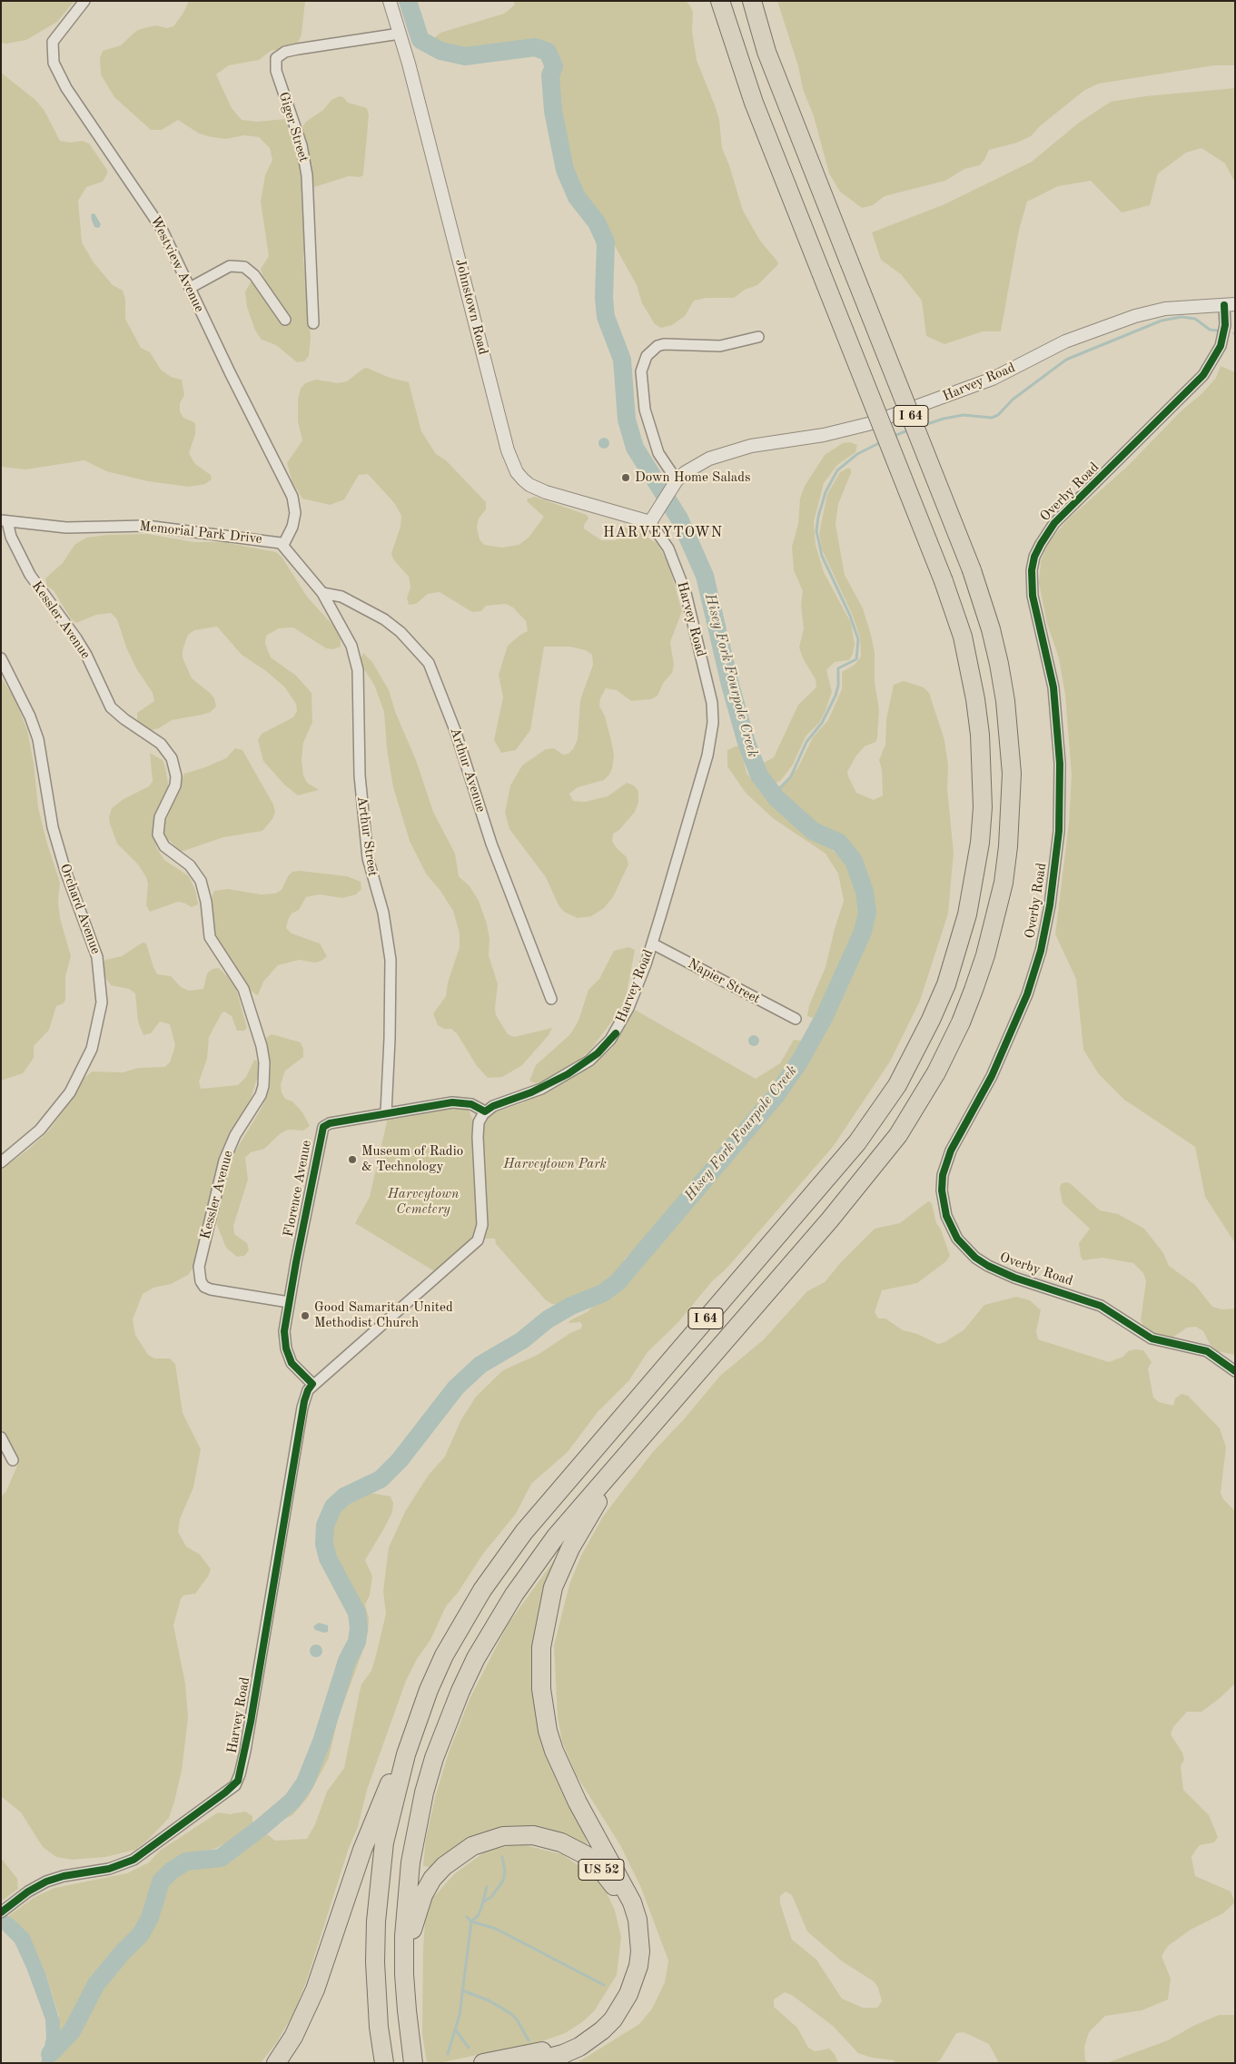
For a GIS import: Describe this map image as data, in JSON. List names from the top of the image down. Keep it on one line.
{"streets":{"highway":["I 64","US 52"],"street":["Giger Street","Westview Avenue","Johnstown Road","Harvey Road","Overby Road","Memorial Park Drive","Kessler Avenue","Arthur Avenue","Arthur Street","Orchard Avenue","Napier Street","Florence Avenue"]},"crossings":[["Giger Street","Johnstown Road"],["Westview Avenue","Memorial Park Drive"],["Johnstown Road","Harvey Road"],["Harvey Road","Overby Road"],["Harvey Road","Napier Street"],["Harvey Road","Florence Avenue"],["I 64","US 52"],["Memorial Park Drive","Kessler Avenue"],["Kessler Avenue","Florence Avenue"],["Arthur Avenue","Arthur Street"],["Arthur Street","Florence Avenue"]],"districts":["HARVEYTOWN"],"water":["Hisey Fork Fourpole Creek"],"parks":["Harveytown Park","Harveytown Cemetery"],"places":["Down Home Salads","Museum of Radio & Technology","Good Samaritan United Methodist Church"]}
